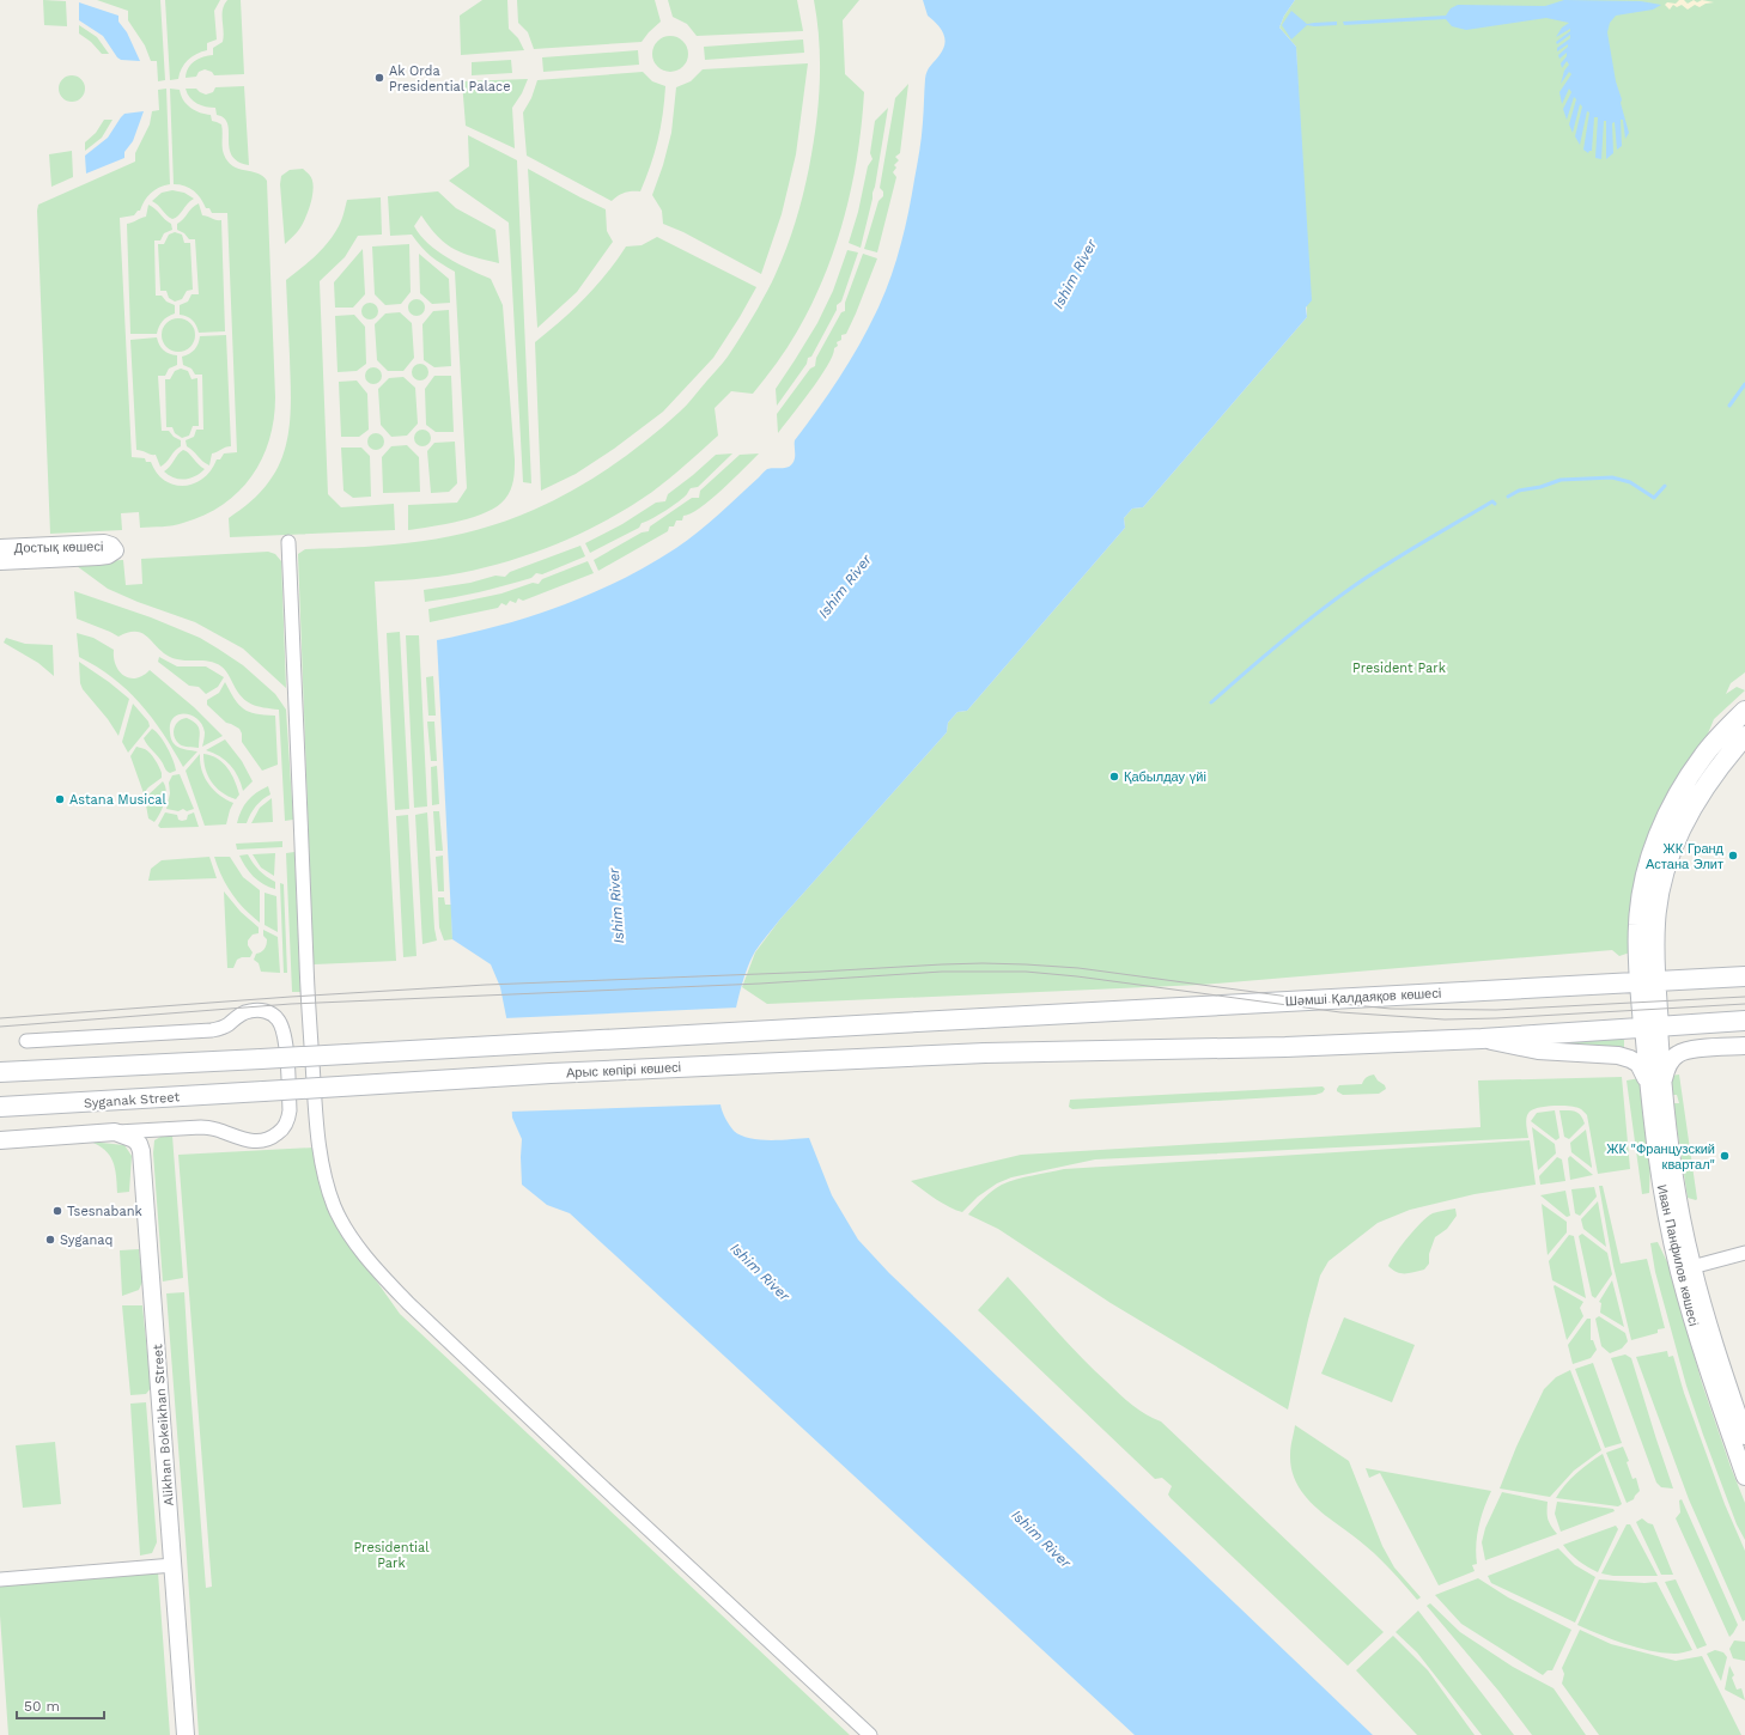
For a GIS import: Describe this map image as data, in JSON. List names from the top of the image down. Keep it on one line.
{"streets":{"main road":["Шәмші Қалдаяқов көшесі","Арыс көпірі көшесі","Syganak Street"],"street":["Достық көшесі","Иван Панфилов көшесі","Alikhan Bokeikhan Street"]},"crossings":[["Арыс көпірі көшесі","Syganak Street"]],"water":["Ishim River"],"parks":["President Park","Presidential Park"],"places":["Ak Orda Presidential Palace","Қабылдау үйі","Astana Musical","ЖК Гранд Астана Элит","ЖК \"Французский квартал\"","Tsesnabank","Syganaq"],"scale_bar":"50 m"}
